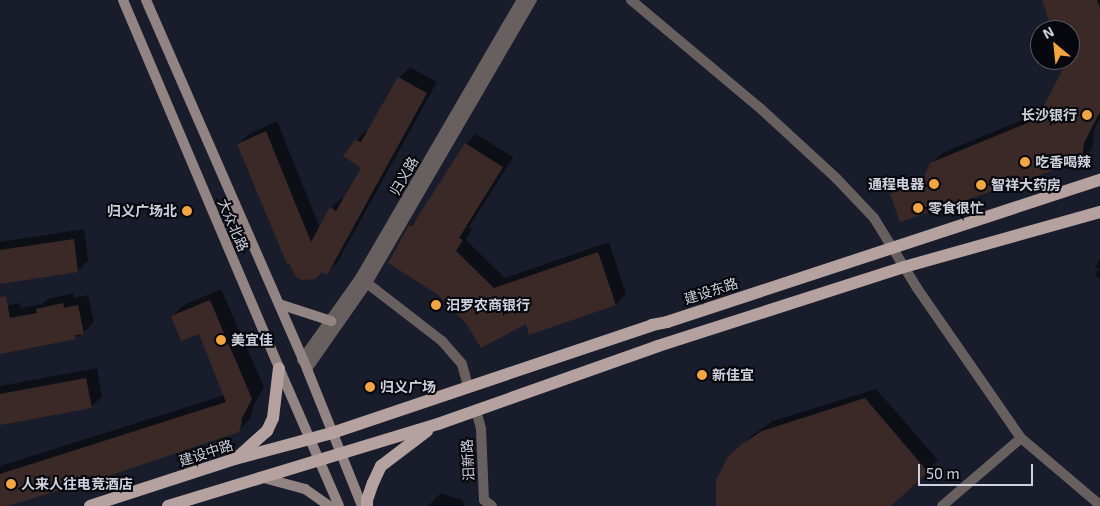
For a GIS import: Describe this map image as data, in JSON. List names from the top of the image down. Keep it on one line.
{"streets":{"main road":["大众北路","建设东路","建设中路"],"street":["归义路","汨新路"]},"crossings":[["归义路","大众北路"],["大众北路","建设东路"],["大众北路","建设中路"],["建设东路","建设中路"]],"places":["长沙银行","吃香喝辣","通程电器","智祥大药房","零食很忙","归义广场北","汨罗农商银行","美宜佳","新佳宜","归义广场","人来人往电竞酒店"],"scale_bar":"50 m","north":"top left"}
